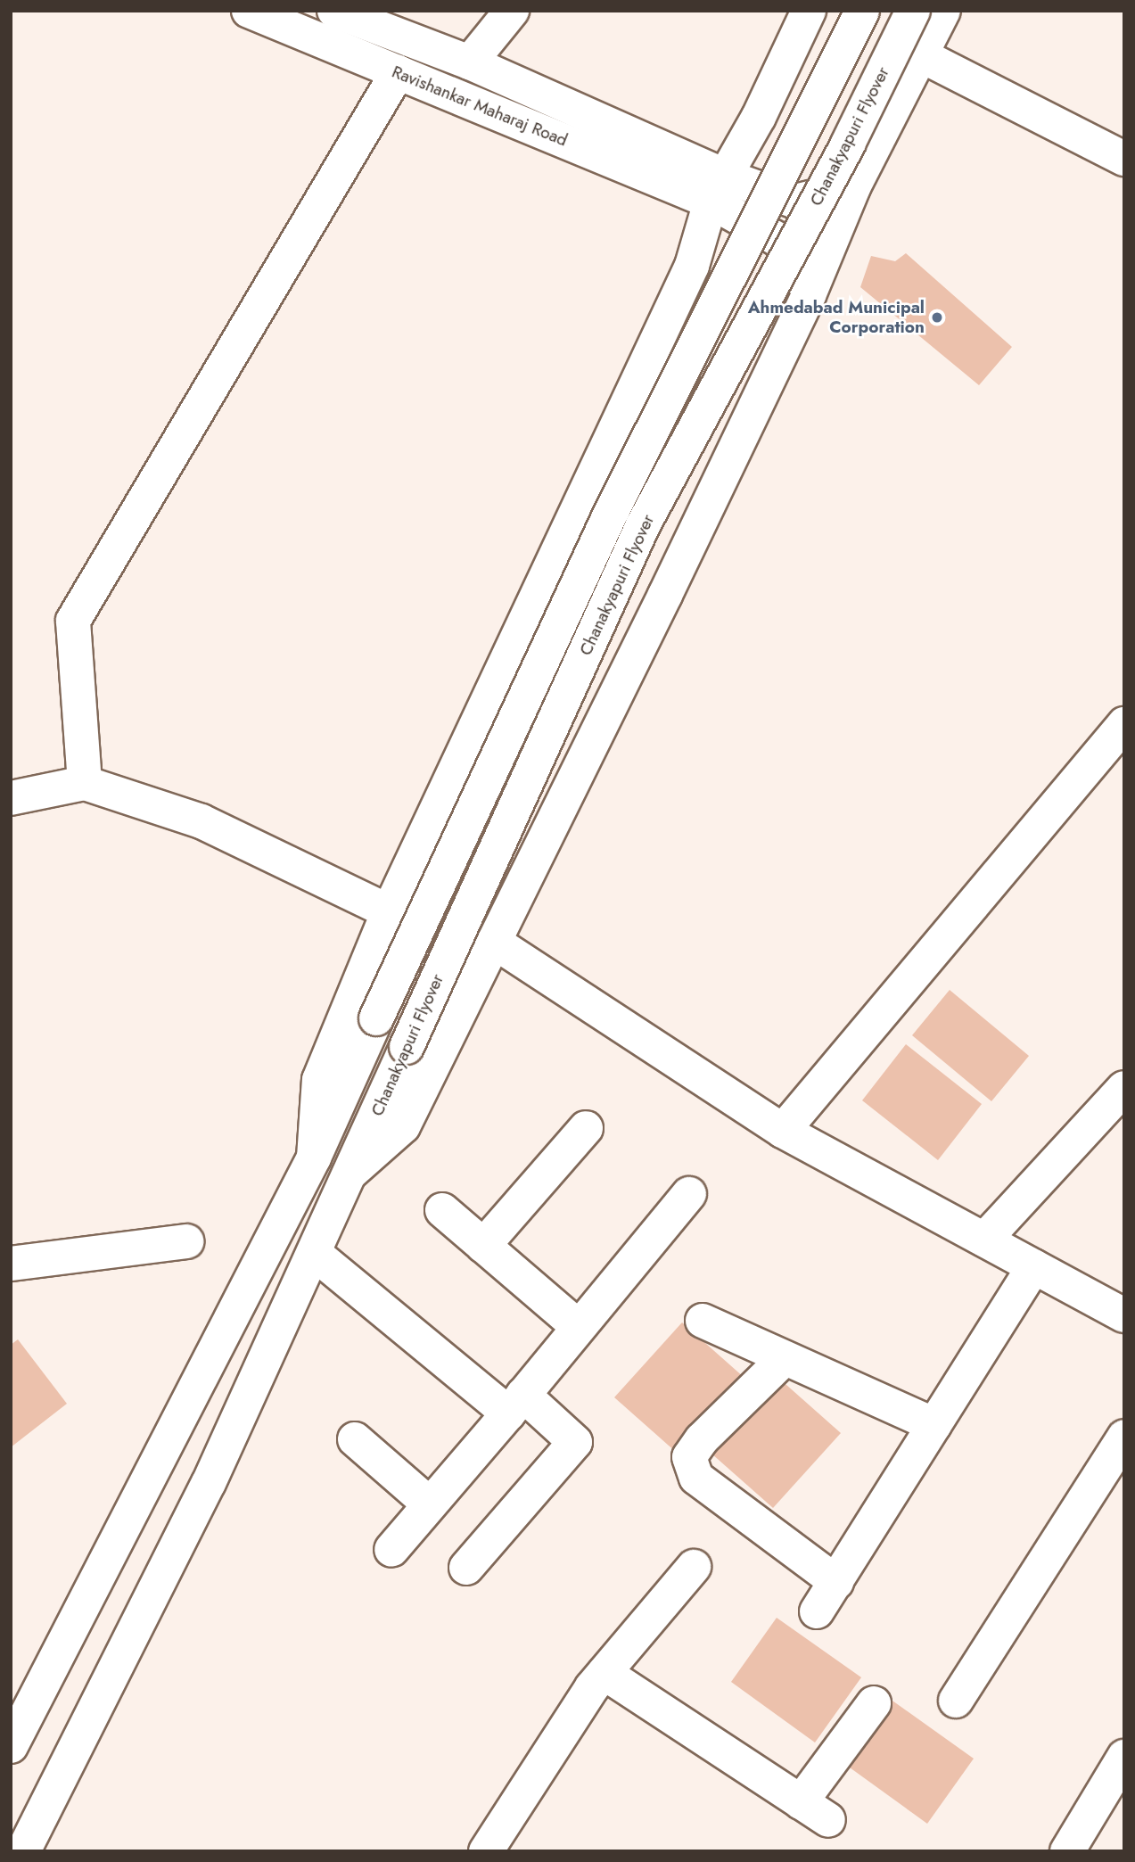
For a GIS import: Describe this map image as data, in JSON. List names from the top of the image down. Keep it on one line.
{"streets":{"street":["Ravishankar Maharaj Road","Chanakyapuri Flyover"]},"places":["Ahmedabad Municipal Corporation"]}
